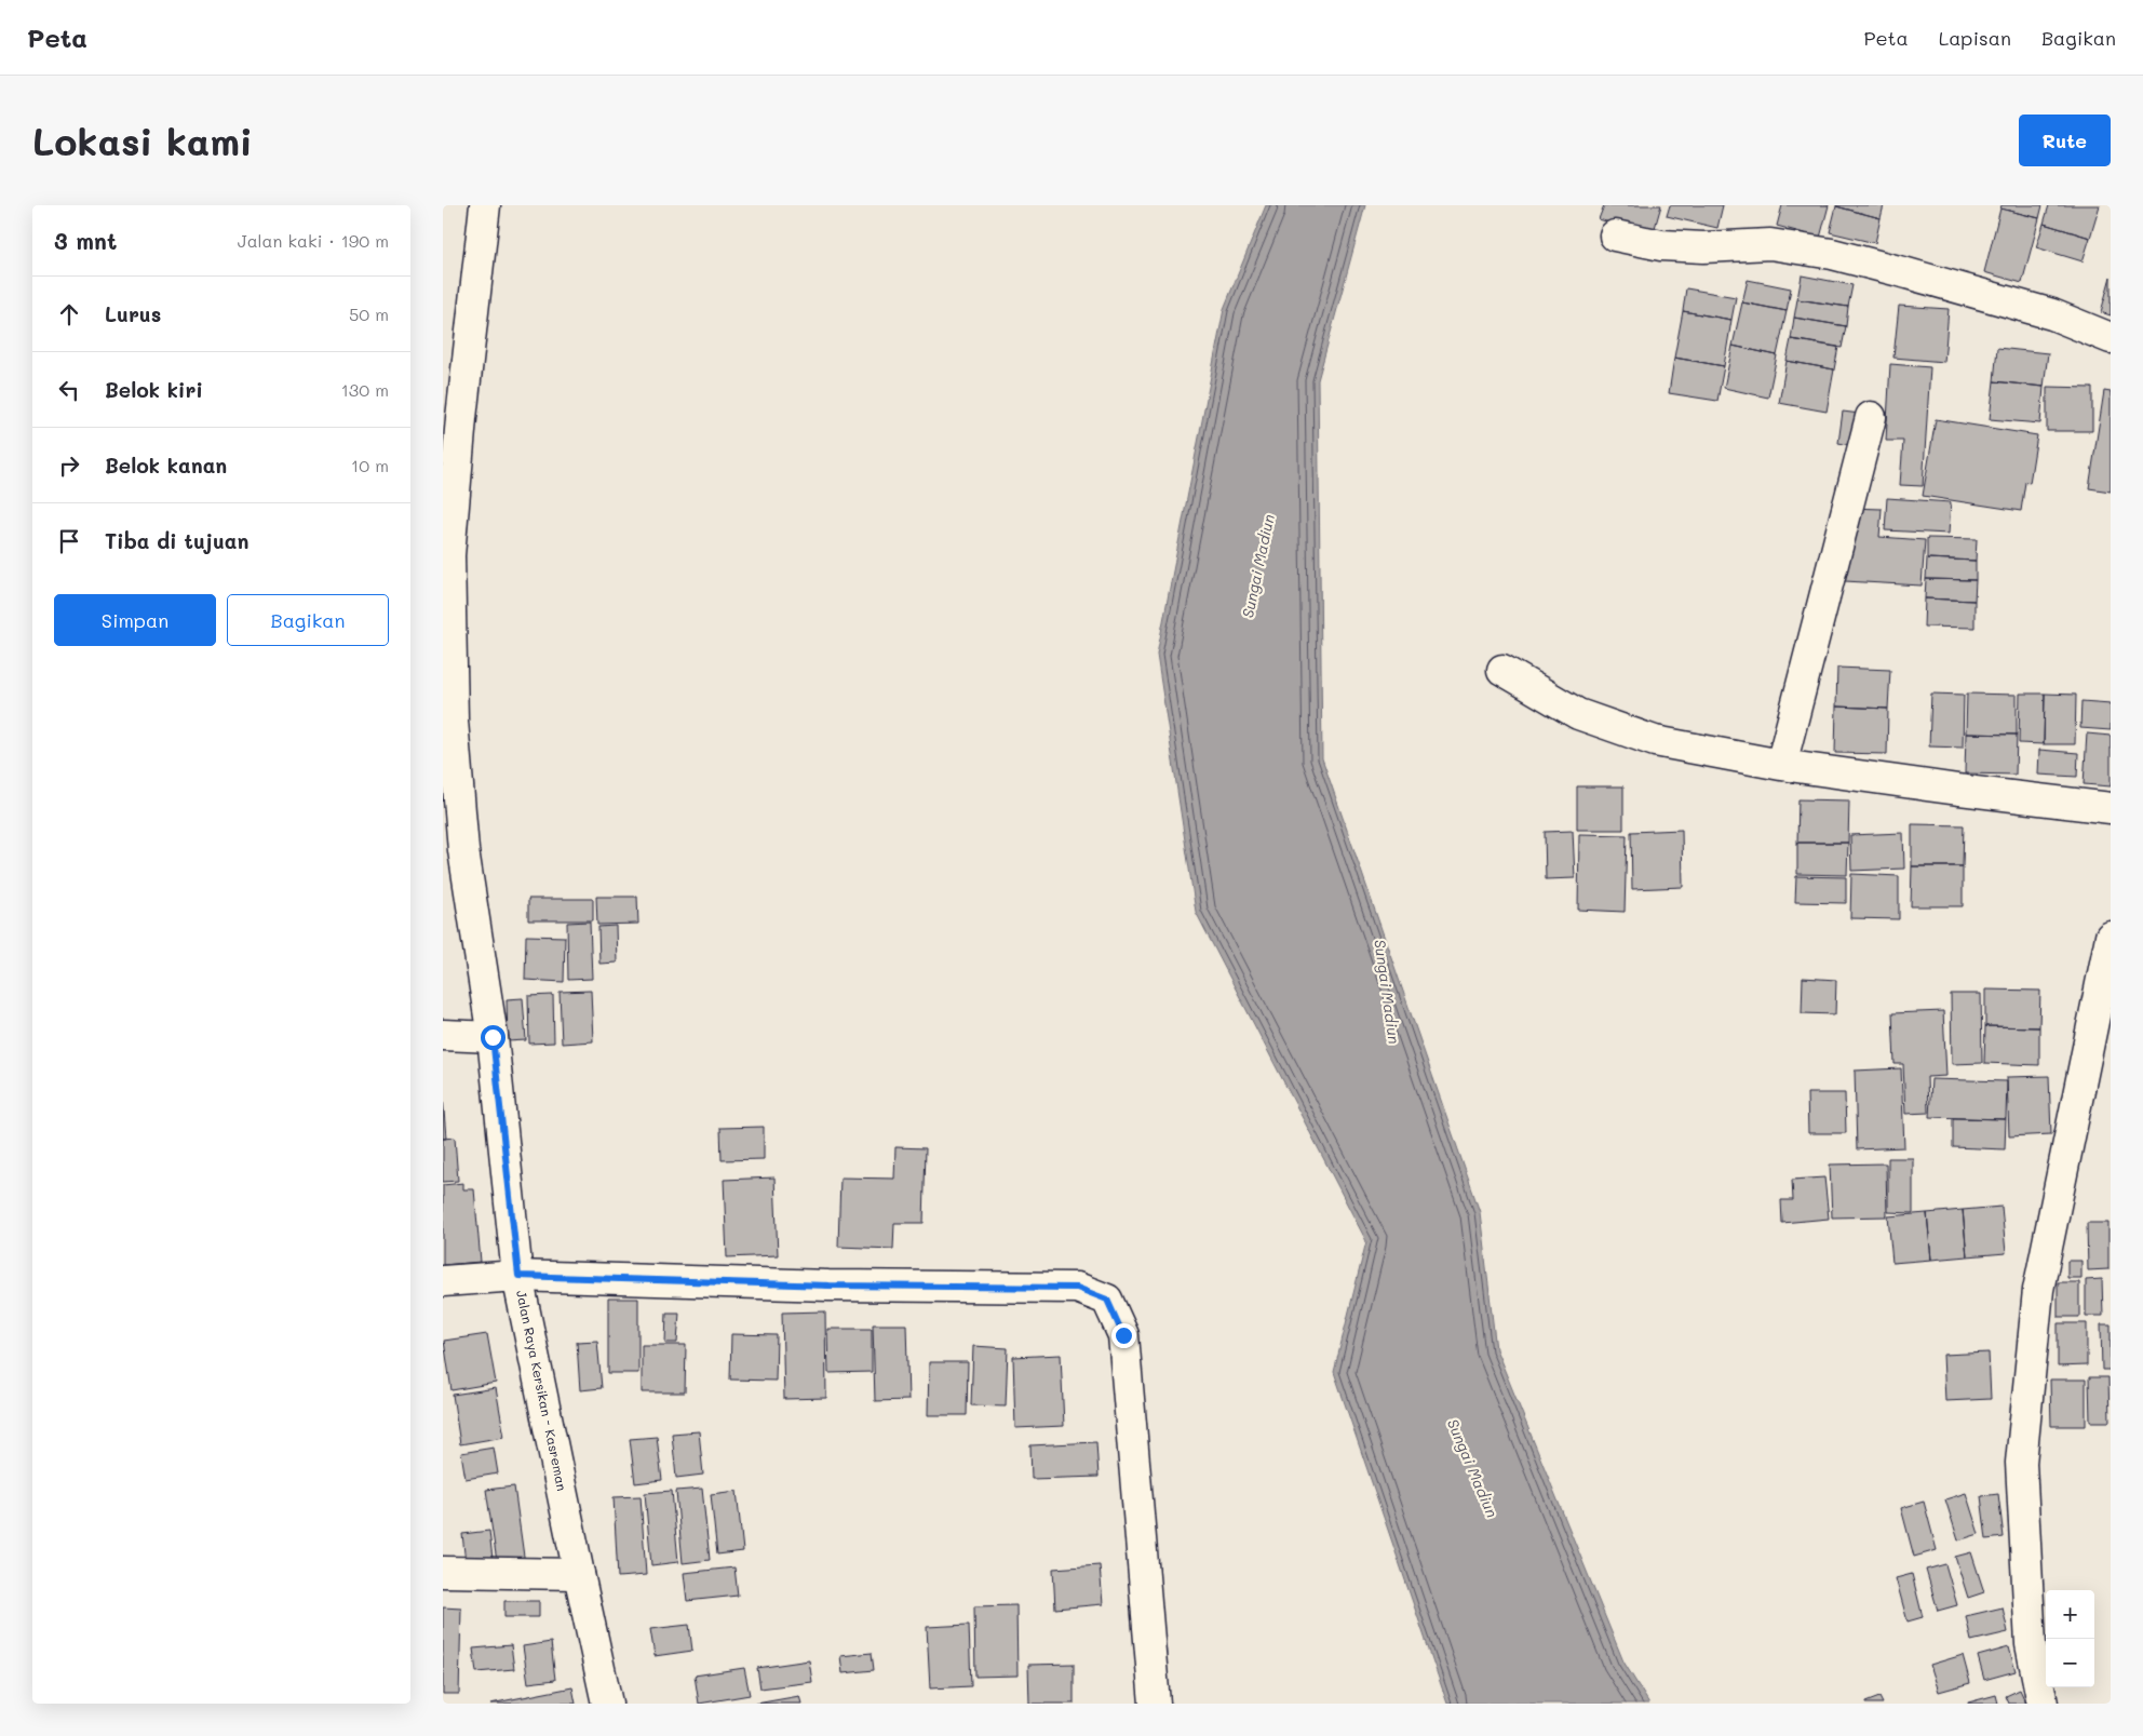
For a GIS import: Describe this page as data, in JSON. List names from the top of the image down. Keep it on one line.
{"streets":{"street":["Jalan Raya Kersikan - Kasreman"]},"water":["Sungai Madiun"],"page":{"header":"Peta","nav":["Peta","Lapisan","Bagikan"],"buttons":["Rute",["Simpan","Bagikan"]],"title":"Lokasi kami","heading":["3 mnt","Jalan kaki · 190 m"],"list":[["Lurus","50 m"],["Belok kiri","130 m"],["Belok kanan","10 m"],"Tiba di tujuan"],"map_buttons":["+","−"]}}
